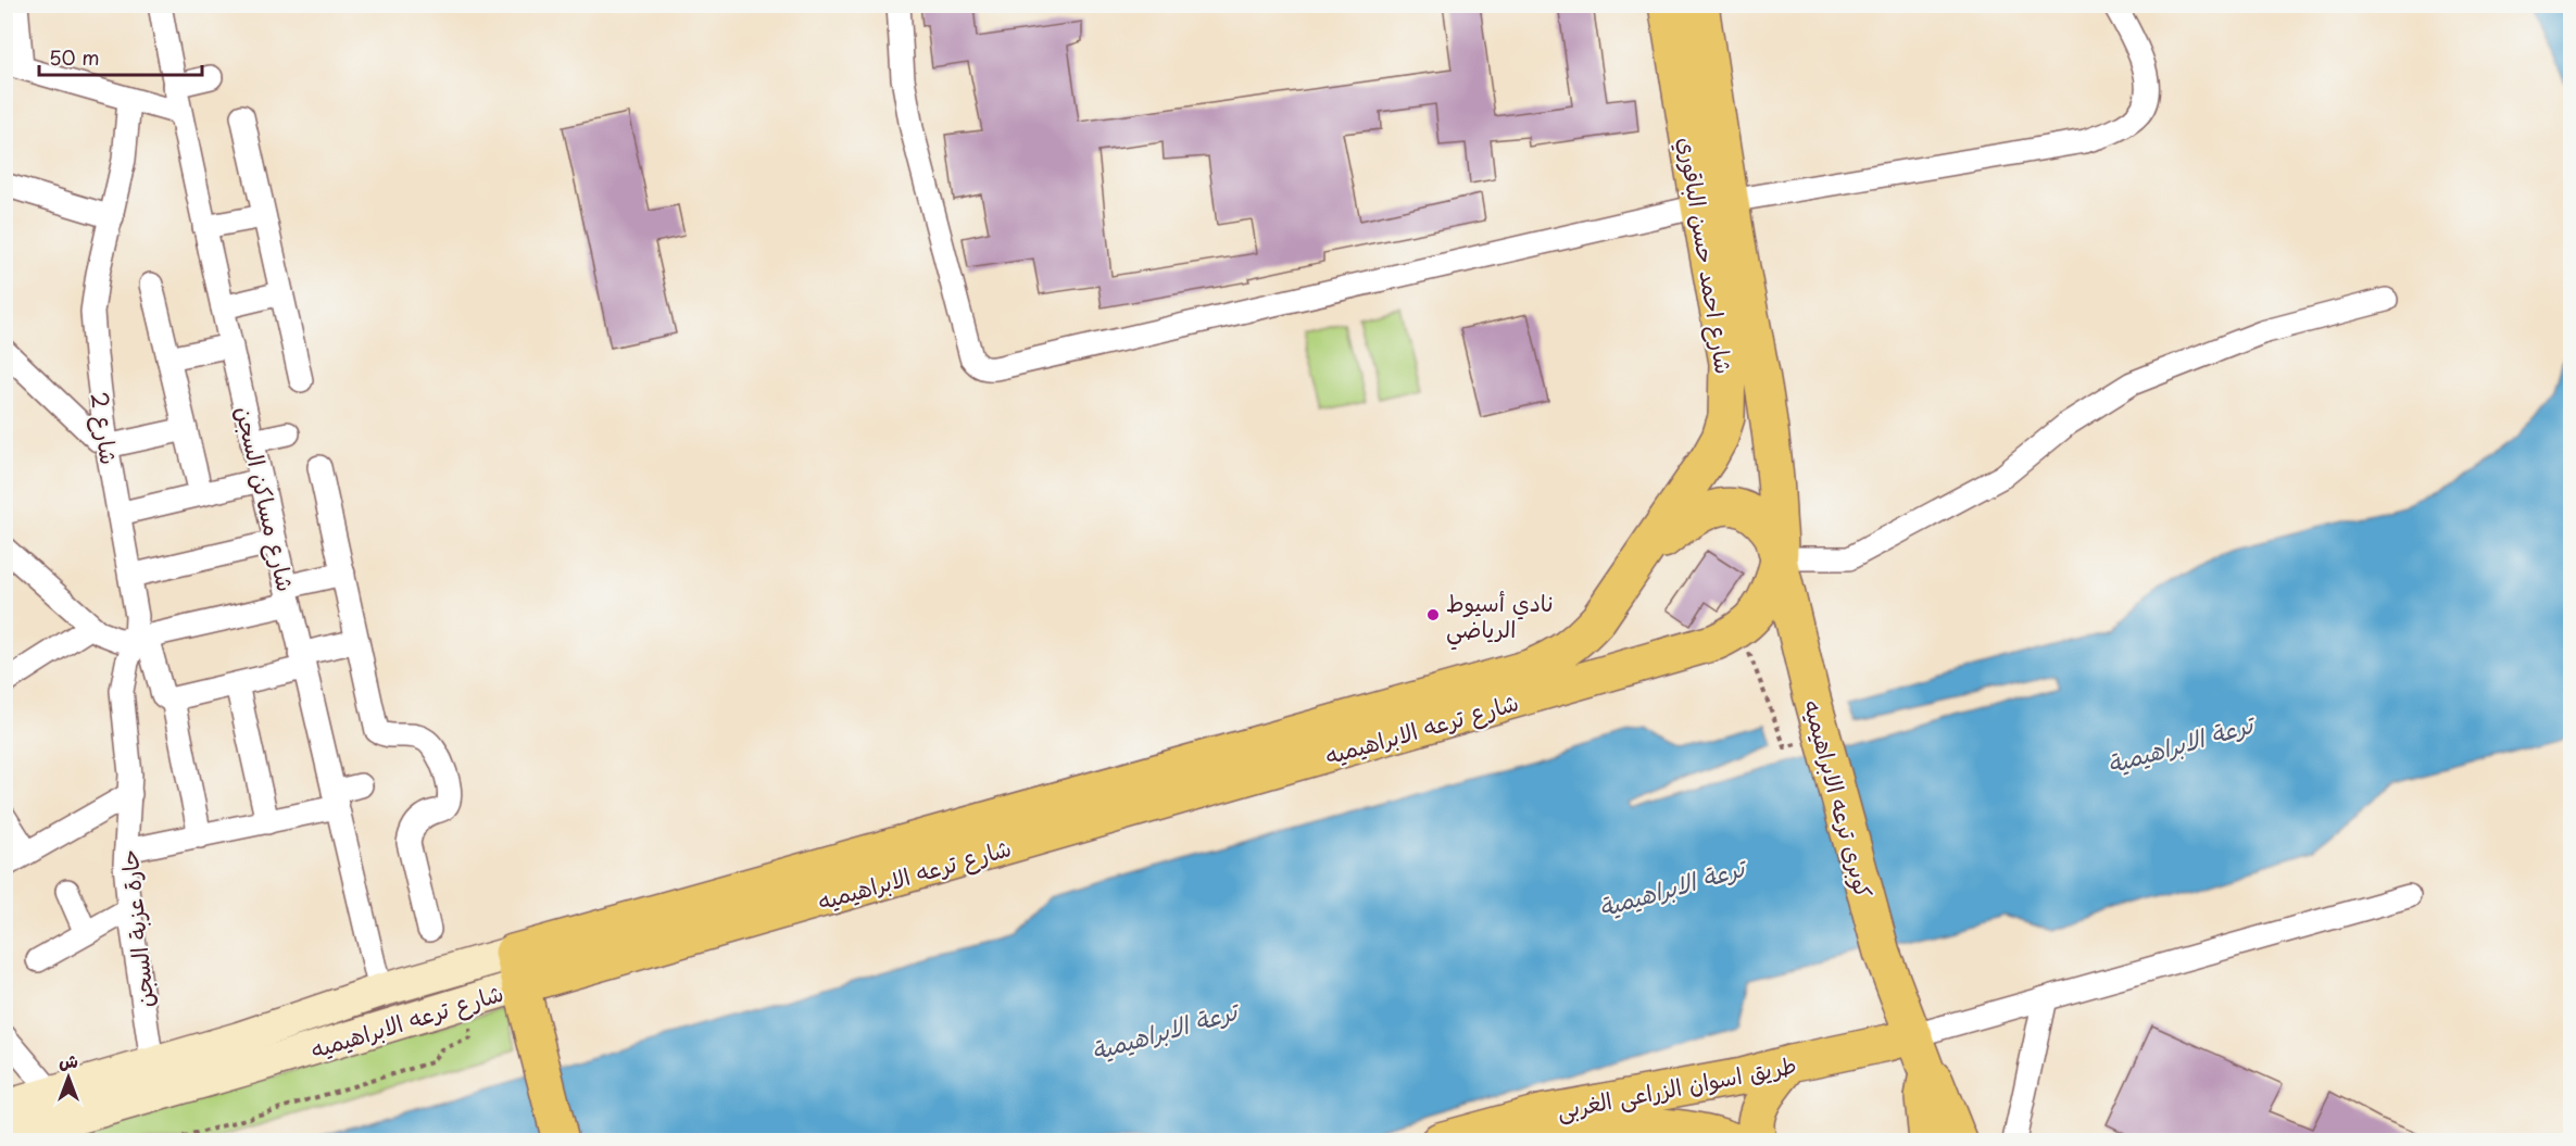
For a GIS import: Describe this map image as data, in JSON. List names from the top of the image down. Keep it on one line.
{"streets":{"main road":["شارع احمد حسن الباقوري","شارع ترعه الابراهيميه","كوبرى ترعه الابراهيميه","طريق اسوان الزراعى الغربى"],"street":["شارع 2","شارع مساكن السجن","حارة عزبة السجن"]},"crossings":[["شارع احمد حسن الباقوري","شارع ترعه الابراهيميه"],["شارع احمد حسن الباقوري","كوبرى ترعه الابراهيميه"],["شارع 2","حارة عزبة السجن"],["شارع مساكن السجن","شارع ترعه الابراهيميه"],["شارع ترعه الابراهيميه","كوبرى ترعه الابراهيميه"],["شارع ترعه الابراهيميه","حارة عزبة السجن"],["كوبرى ترعه الابراهيميه","طريق اسوان الزراعى الغربى"]],"water":["ترعة الابراهيمية"],"places":["نادي أسيوط الرياضي"],"scale_bar":"50 m","north":"top"}
